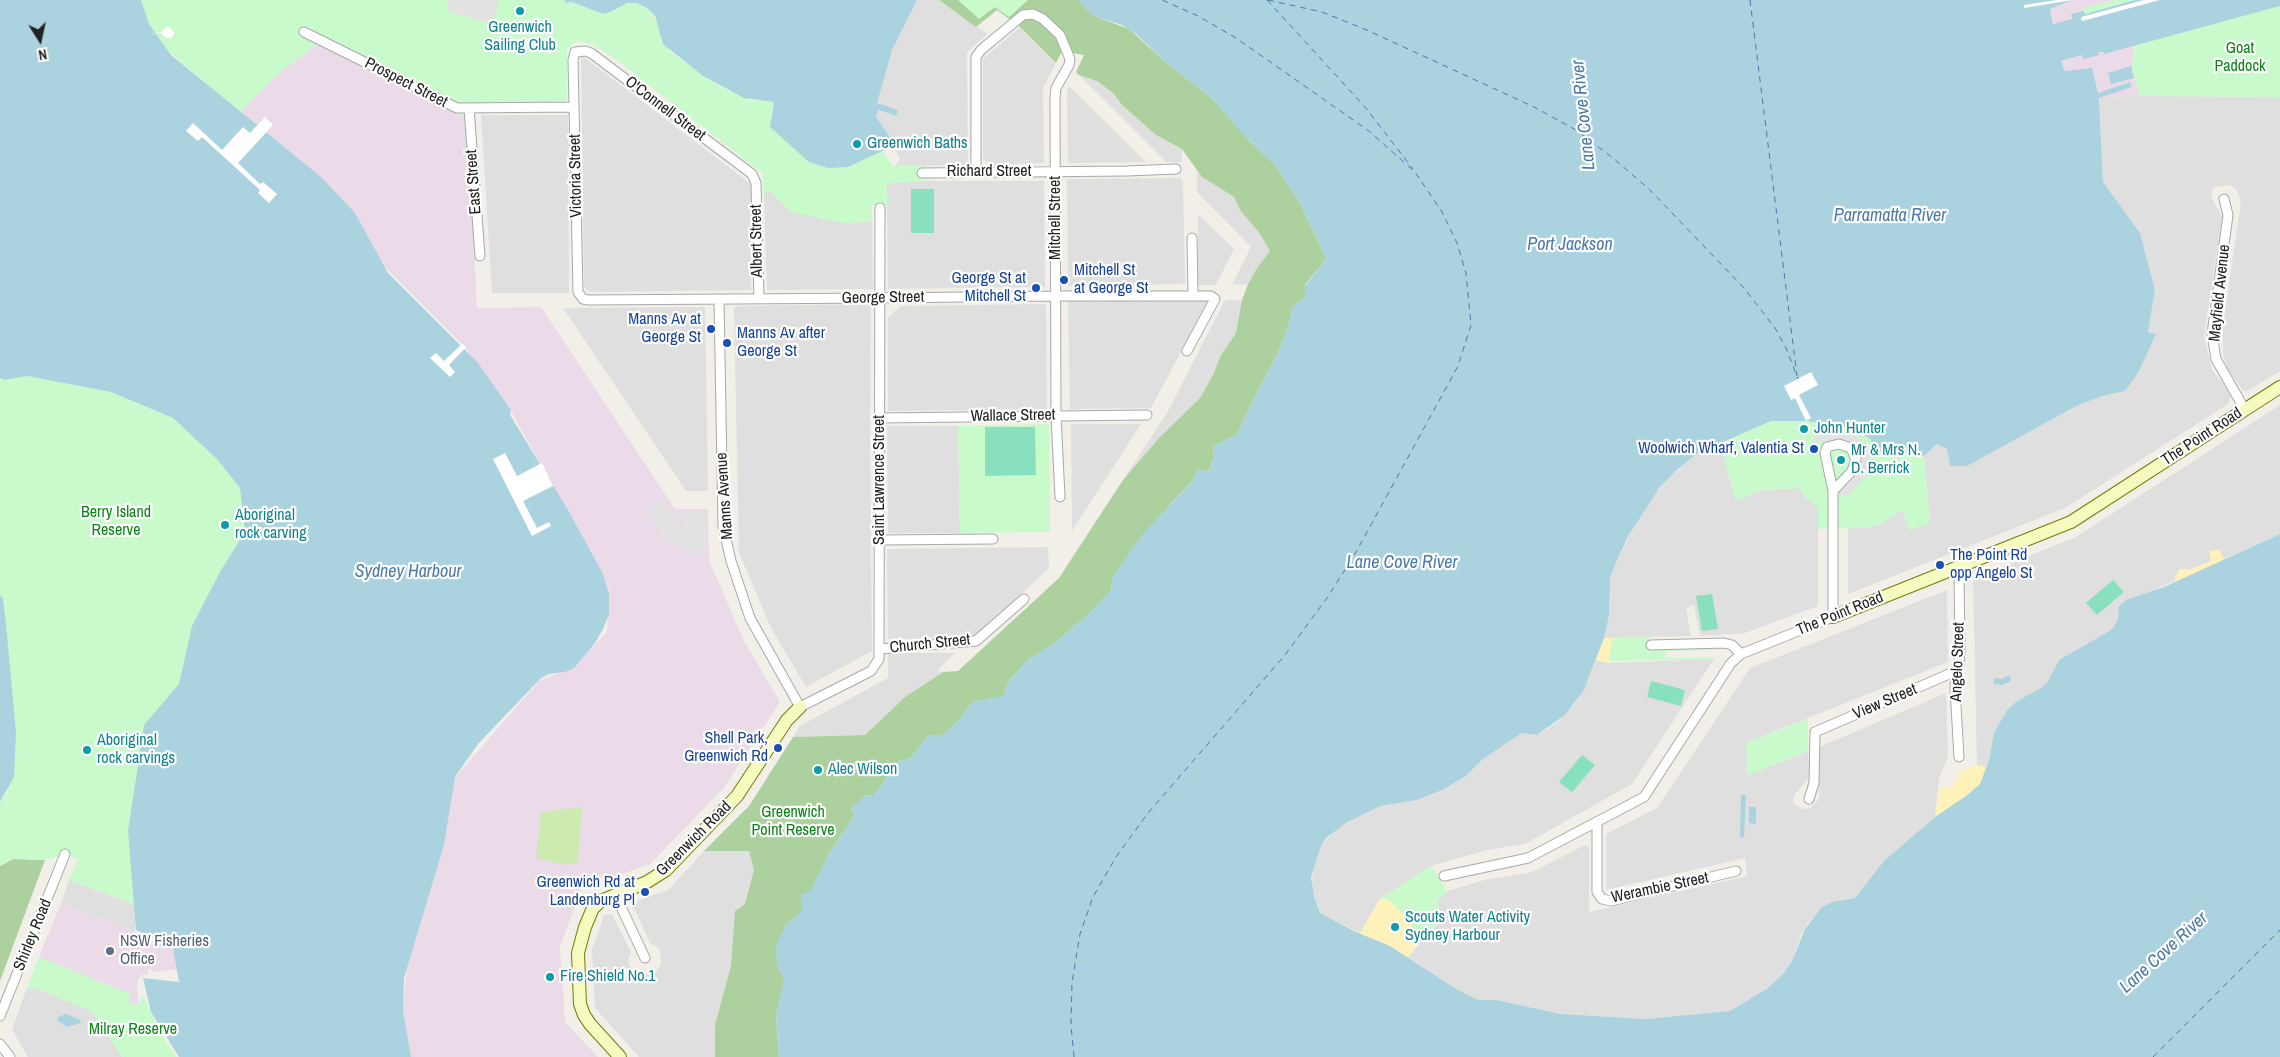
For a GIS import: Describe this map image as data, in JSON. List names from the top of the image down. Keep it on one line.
{"streets":{"street":["Prospect Street","O'Connell Street","Richard Street","Victoria Street","East Street","Mitchell Street","Albert Street","Mayfield Avenue","George Street","Wallace Street","The Point Road","Saint Lawrence Street","Manns Avenue","Church Street","Angelo Street","View Street","Greenwich Road","Werambie Street","Shirley Road"]},"crossings":[["Prospect Street","Victoria Street"],["Prospect Street","East Street"],["O'Connell Street","Victoria Street"],["O'Connell Street","Albert Street"],["Richard Street","Mitchell Street"],["Victoria Street","George Street"],["Mitchell Street","George Street"],["Mitchell Street","Wallace Street"],["Albert Street","George Street"],["Mayfield Avenue","The Point Road"],["George Street","Saint Lawrence Street"],["George Street","Manns Avenue"],["Wallace Street","Saint Lawrence Street"],["The Point Road","Angelo Street"],["The Point Road","Werambie Street"],["Saint Lawrence Street","Manns Avenue"],["Saint Lawrence Street","Church Street"],["Saint Lawrence Street","Greenwich Road"],["Manns Avenue","Greenwich Road"],["Angelo Street","View Street"]],"water":["Lane Cove River","Parramatta River","Port Jackson","Sydney Harbour"],"parks":["Goat Paddock","Berry Island Reserve","Greenwich Point Reserve","Milray Reserve"],"places":["Greenwich Sailing Club","Greenwich Baths","Mitchell St at George St","George St at Mitchell St","Manns Av at George St","Manns Av after George St","John Hunter","Woolwich Wharf, Valentia St","Mr & Mrs N. D. Berrick","Aboriginal rock carving","The Point Rd opp Angelo St","Shell Park, Greenwich Rd","Aboriginal rock carvings","Alec Wilson","Greenwich Rd at Landenburg Pl","Scouts Water Activity Sydney Harbour","NSW Fisheries Office","Fire Shield No.1"],"north":"bottom"}
